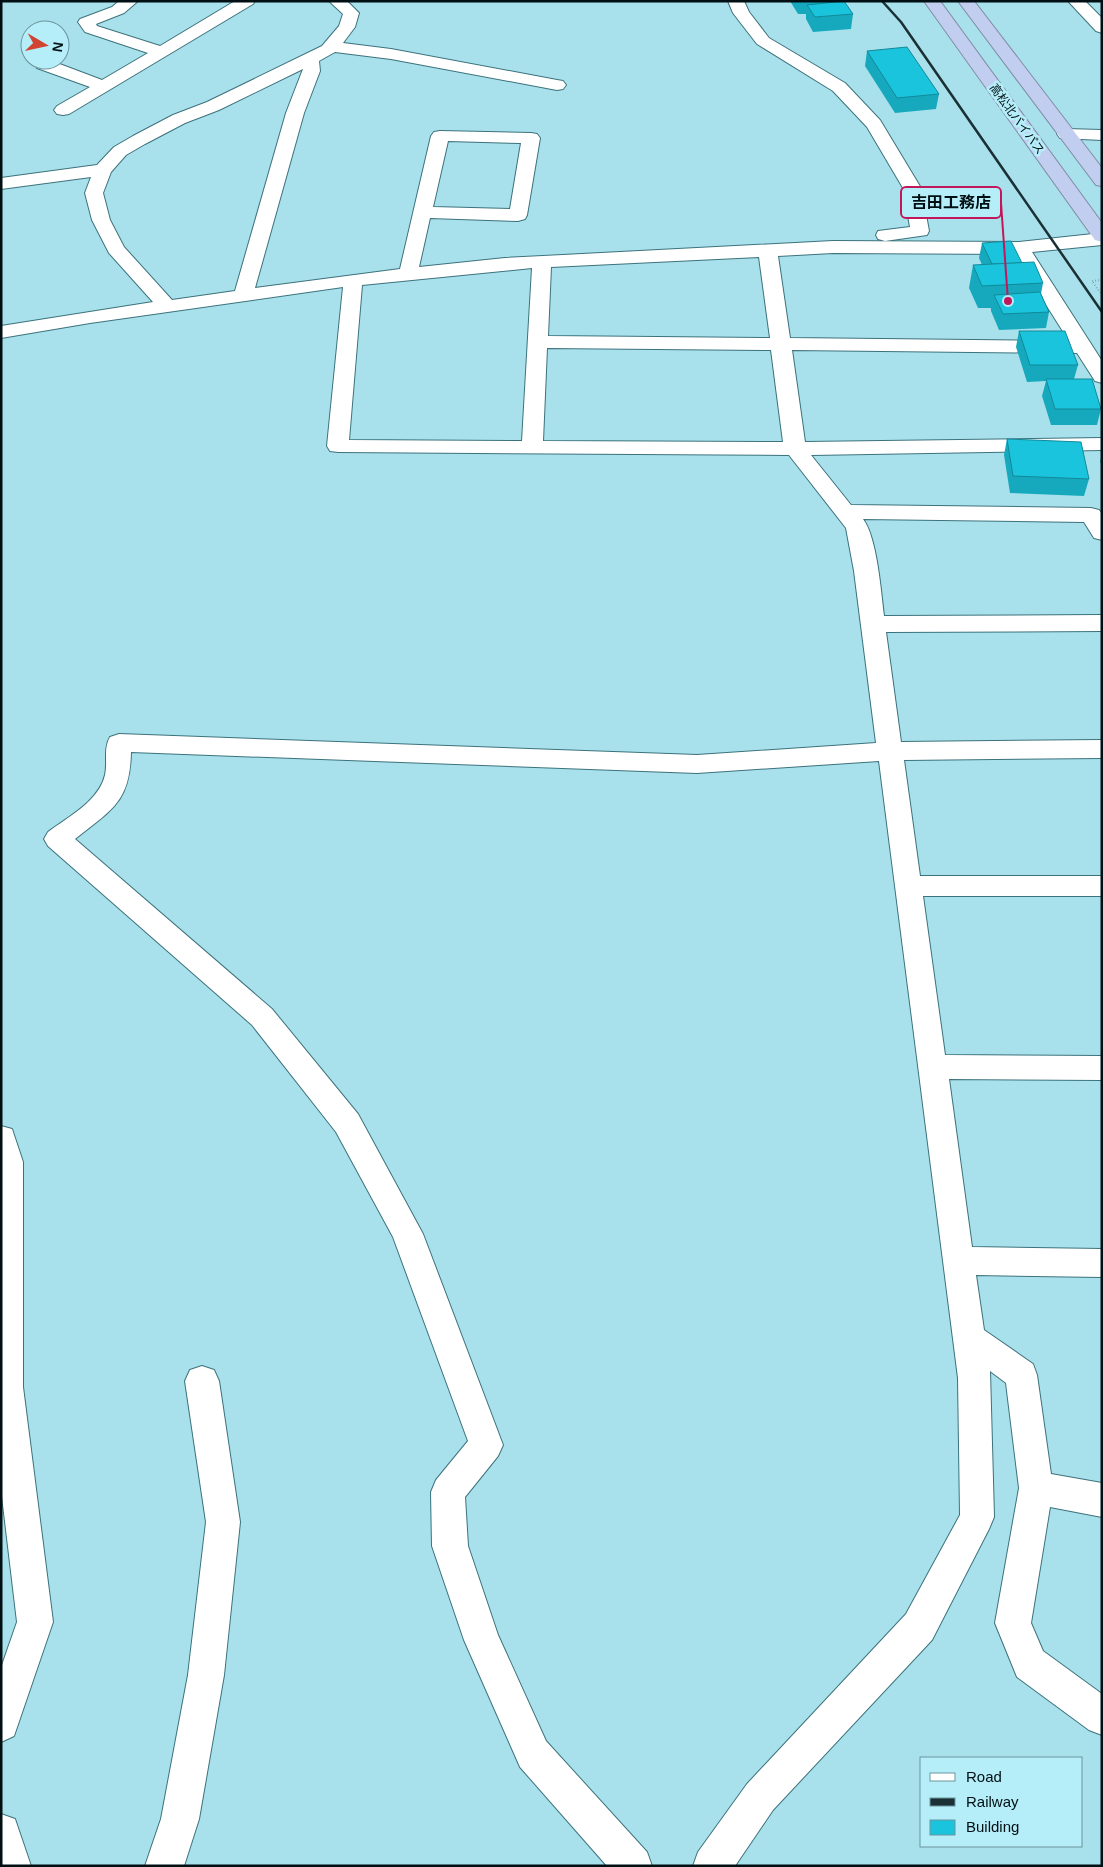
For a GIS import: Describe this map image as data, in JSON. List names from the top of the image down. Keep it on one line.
{"streets":{"highway":["高松北バイパス"]},"places":["吉田工務店"],"legend":["Road","Railway","Building"],"north":"right"}
